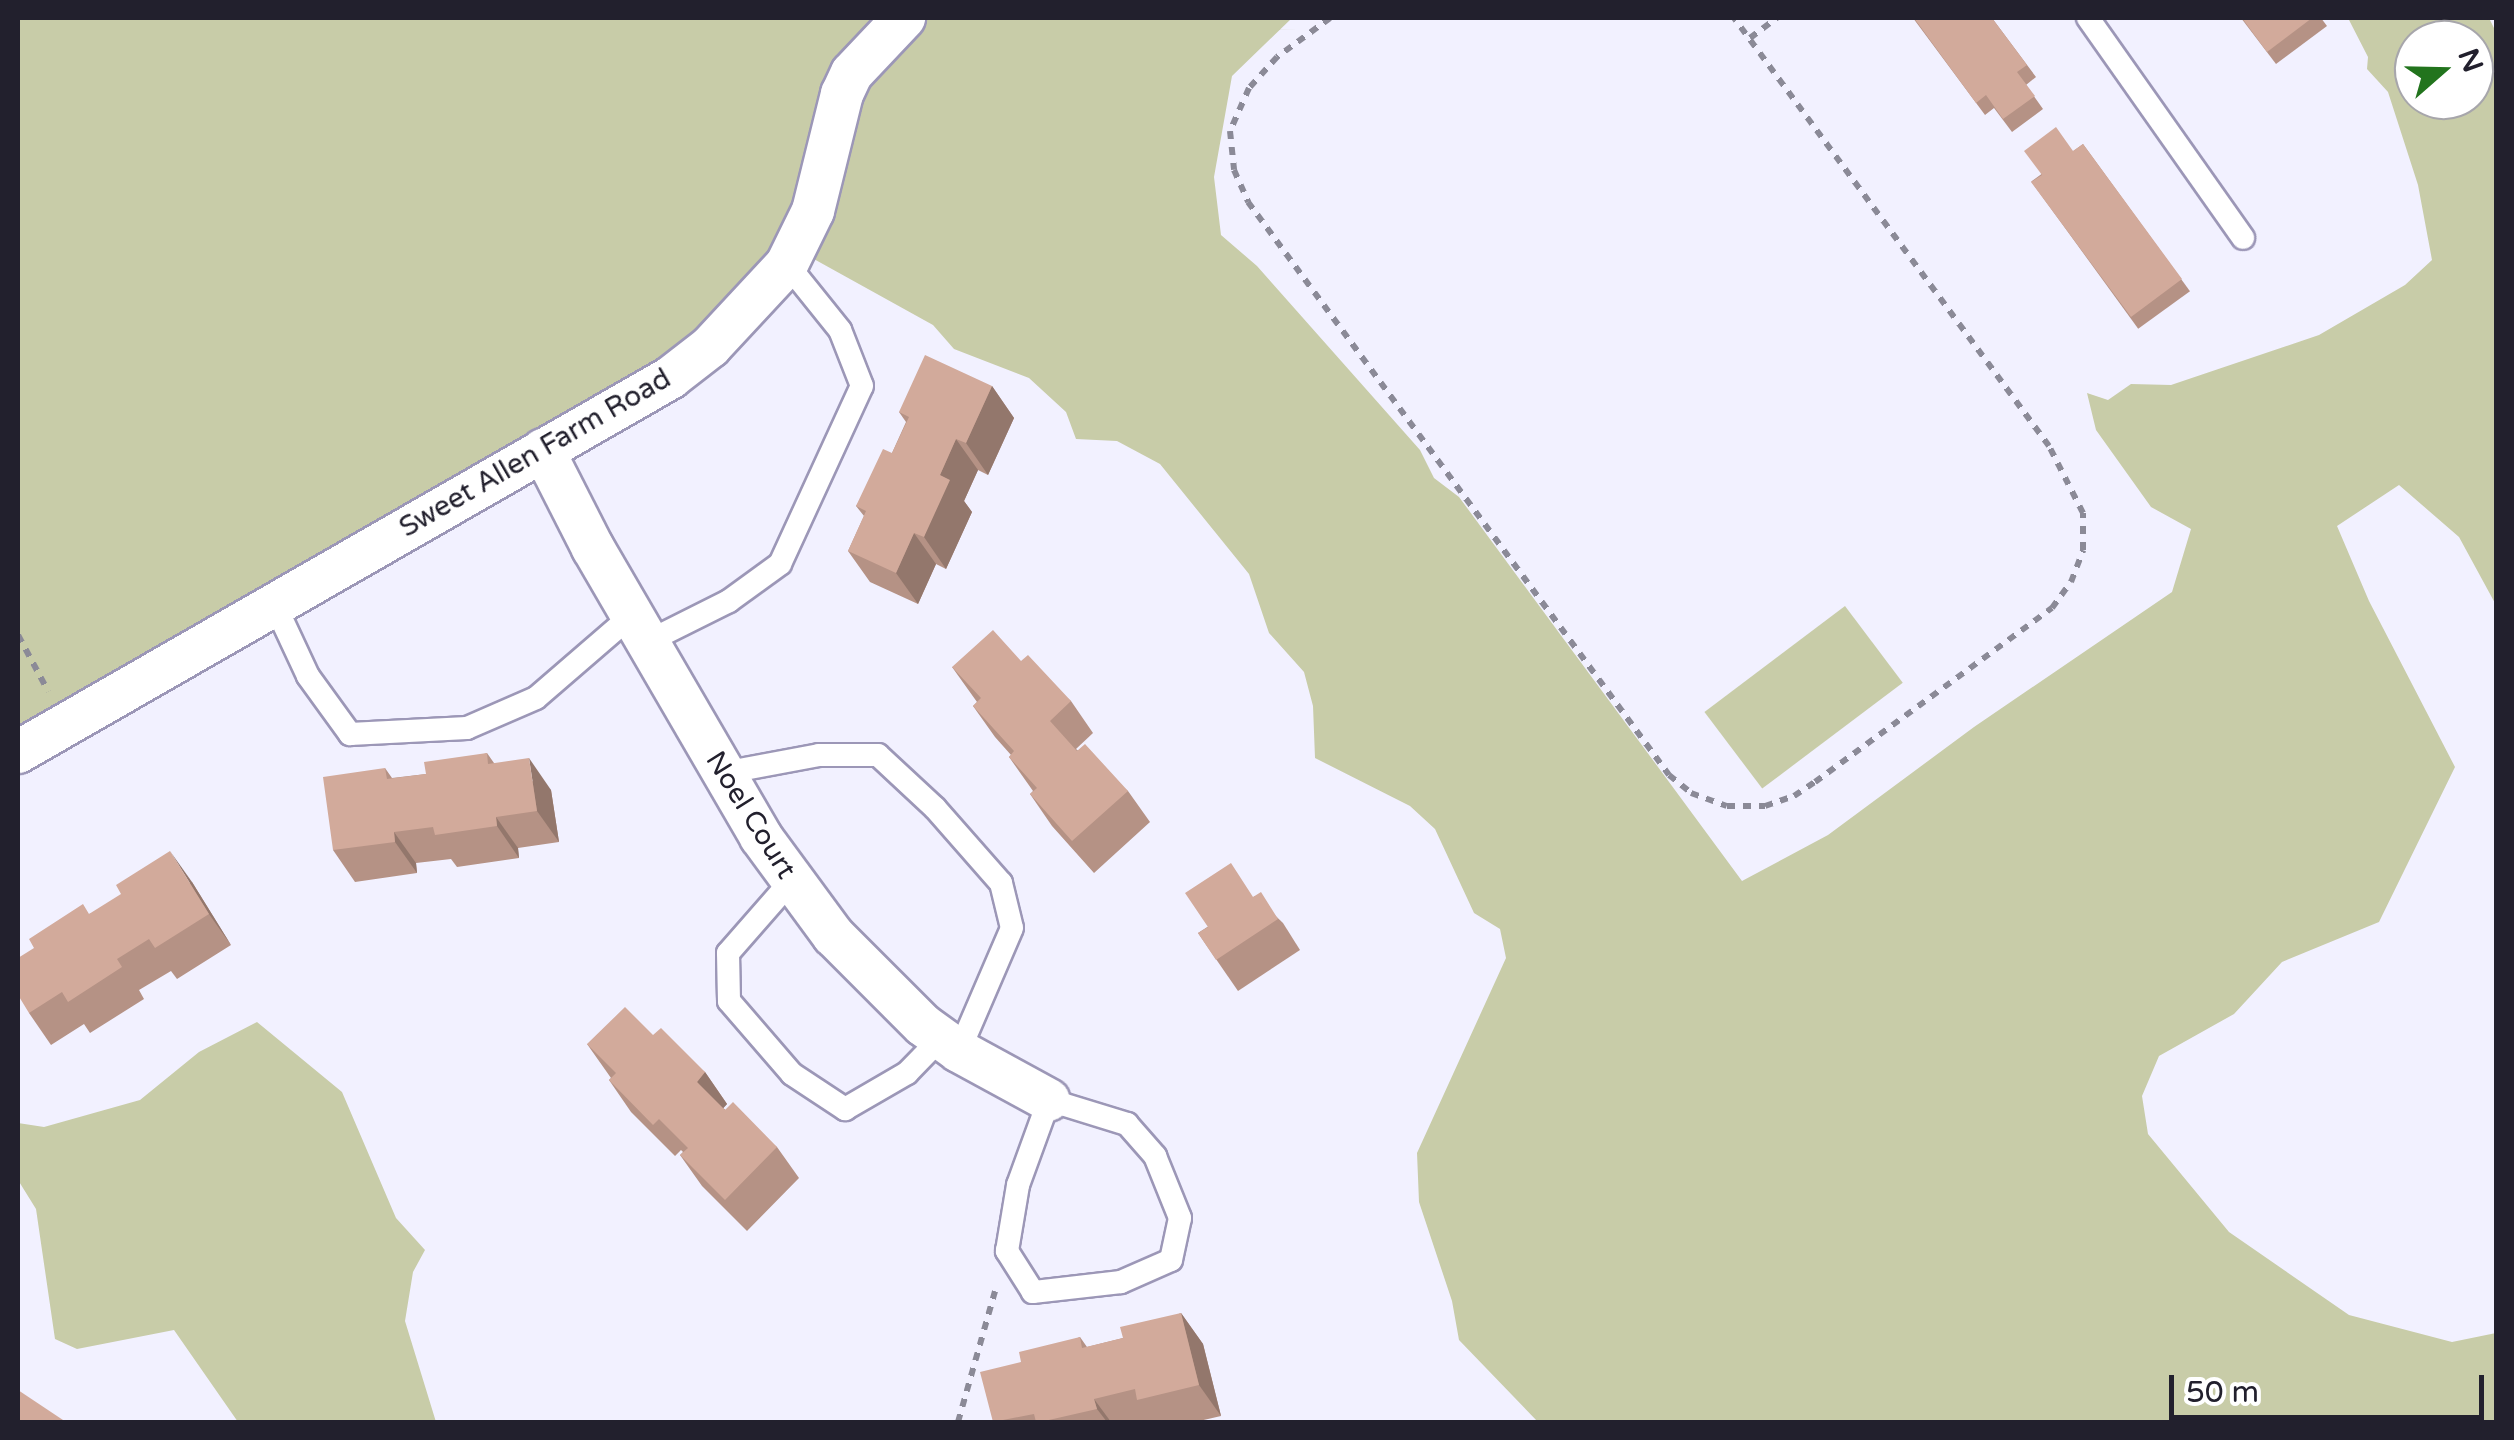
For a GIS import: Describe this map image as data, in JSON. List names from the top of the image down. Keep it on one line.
{"streets":{"street":["Sweet Allen Farm Road","Noel Court"]},"crossings":[["Sweet Allen Farm Road","Noel Court"]],"scale_bar":"50 m","north":"right"}
